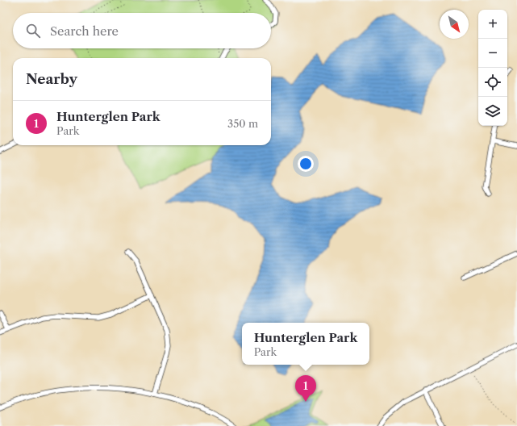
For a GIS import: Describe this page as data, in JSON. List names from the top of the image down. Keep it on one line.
{"north":"bottom right","page":{"map_buttons":["+","−"],"search":"Search here","heading":"Nearby","list":[{"mark":"1","name":"Hunterglen Park","note":"Park","value":"350 m"}],"popup":["Hunterglen Park","Park"],"pins":"1"}}
